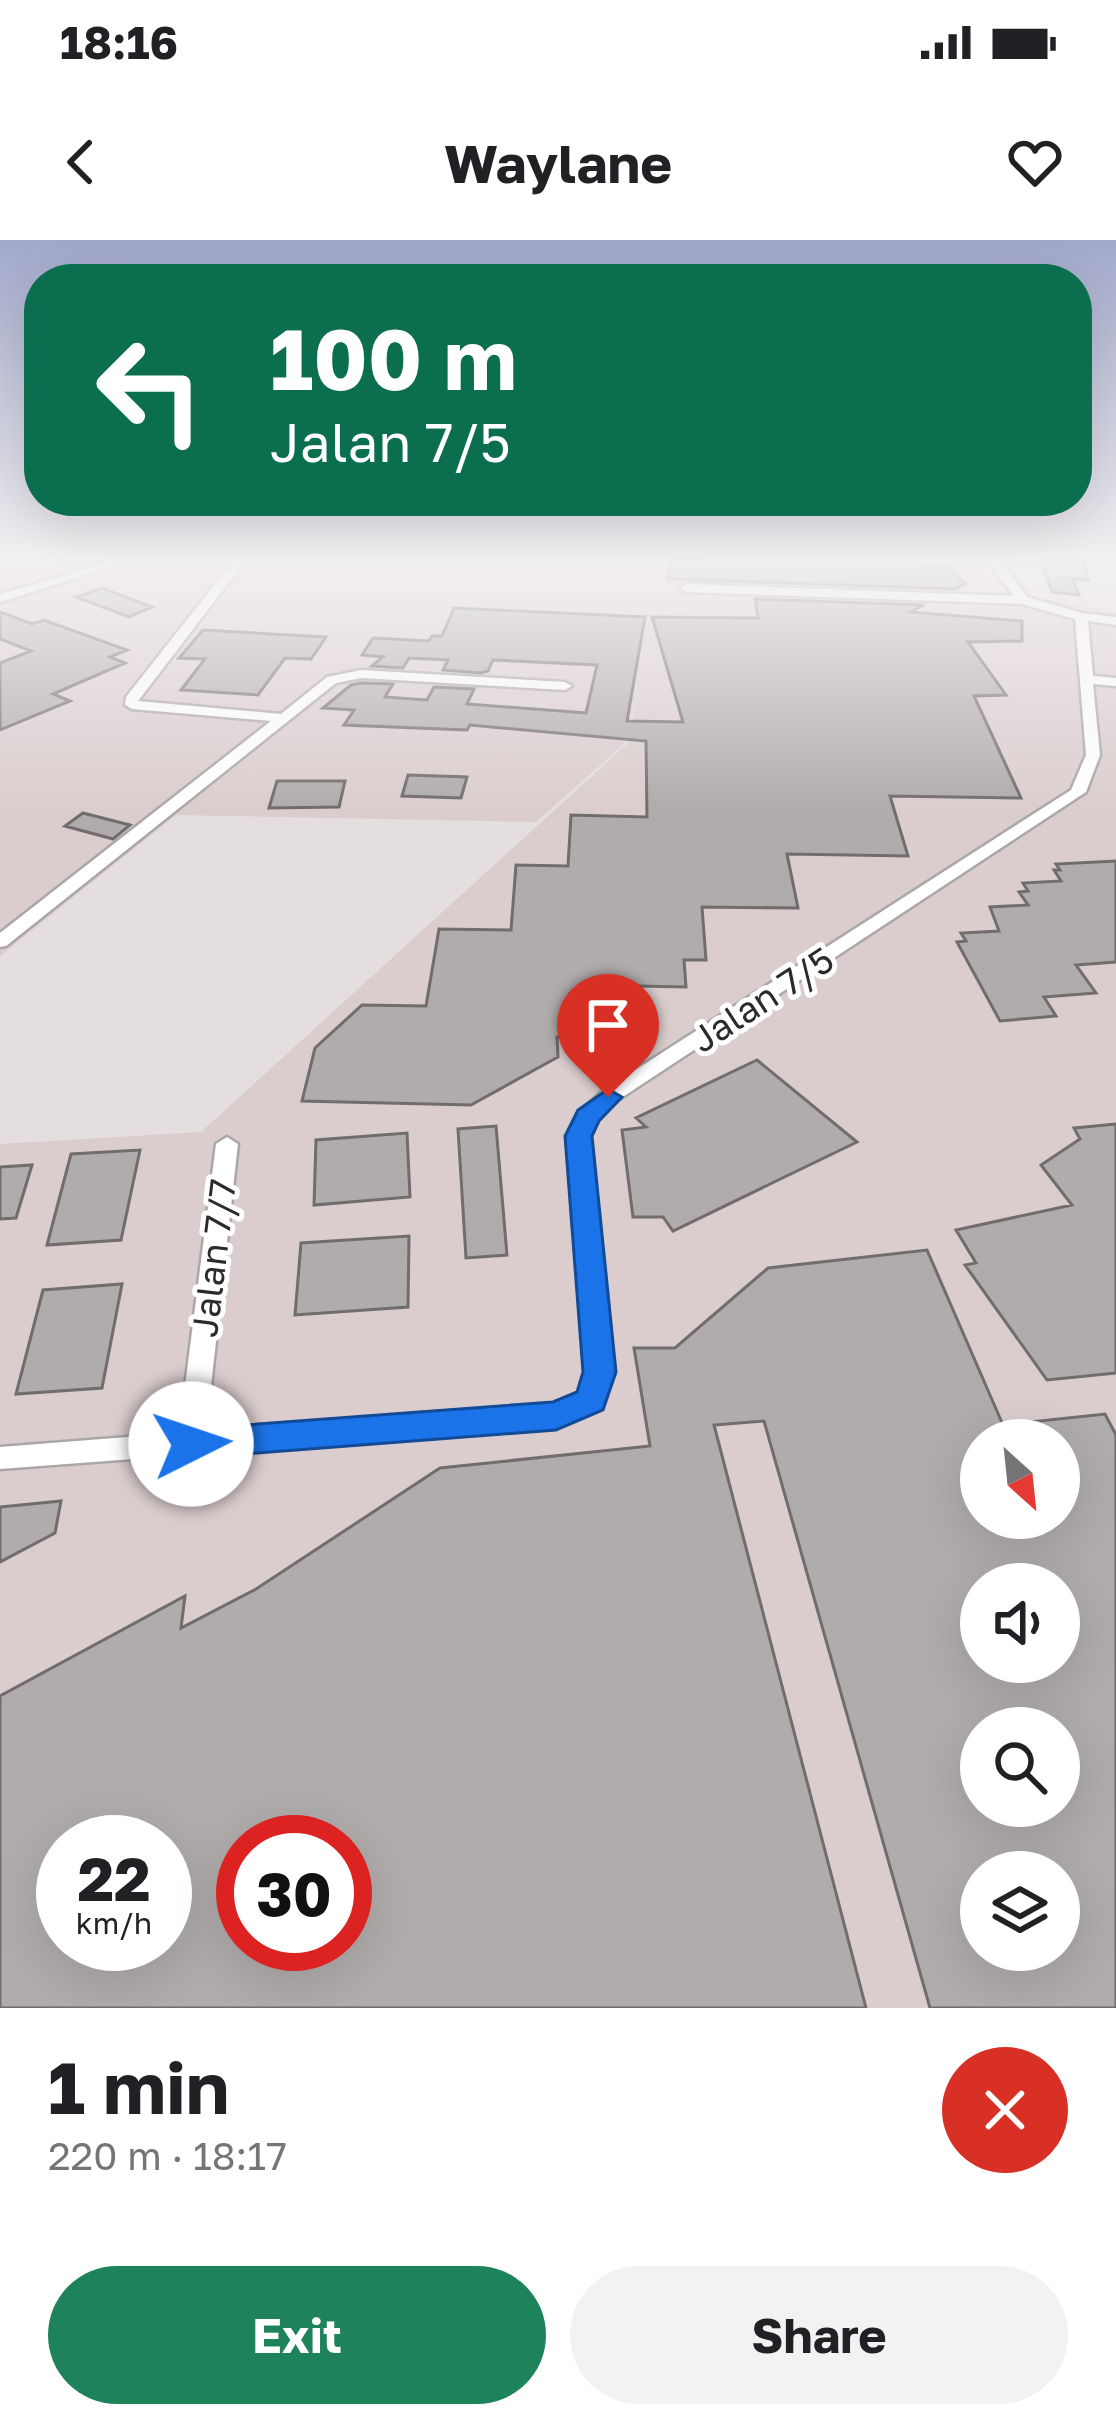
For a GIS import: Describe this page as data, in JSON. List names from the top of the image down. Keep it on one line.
{"streets":{"street":["Jalan 7/5","Jalan 7/7"]},"crossings":[["Jalan 7/5","Jalan 7/7"]],"north":"bottom right","page":{"status":"18:16","header":"Waylane","turn":["100 m","Jalan 7/5"],"speed":"22 km/h","limit":"30","heading":["1 min","220 m · 18:17"],"buttons":["Exit","Share"]}}
